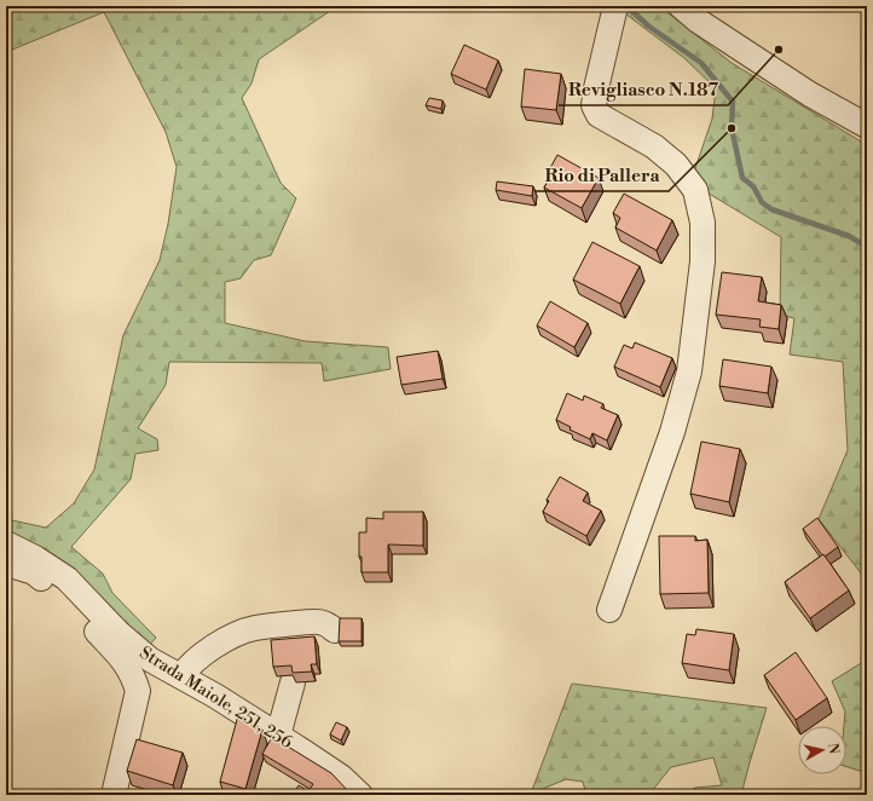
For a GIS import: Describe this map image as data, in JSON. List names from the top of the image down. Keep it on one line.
{"streets":{"street":["Strada Maiole, 251, 256"]},"places":["Revigliasco N.187","Rio di Pallera"],"north":"right"}
